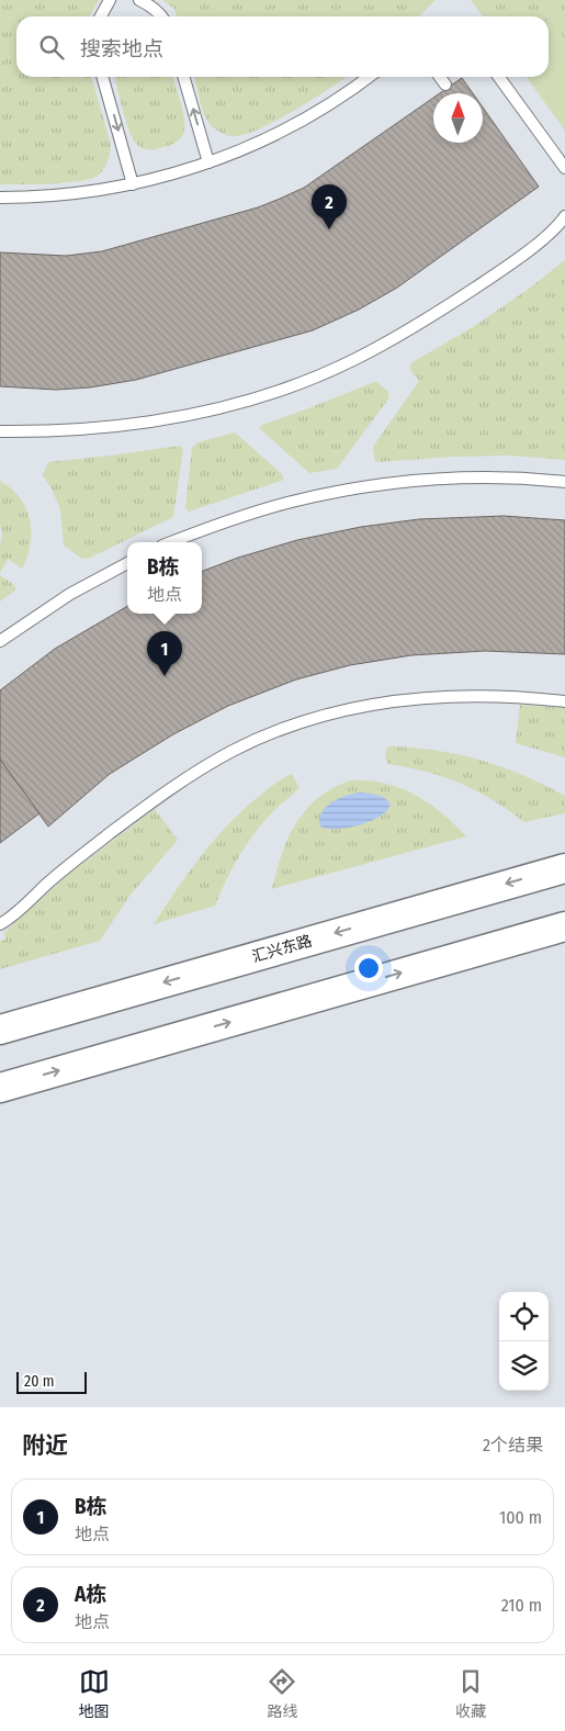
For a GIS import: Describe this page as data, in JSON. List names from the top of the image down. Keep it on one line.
{"streets":{"main road":["汇兴东路"]},"scale_bar":"20 m","north":"top","page":{"search":"搜索地点","pins":["2","1"],"popup":["B栋","地点"],"scale":"20 m","heading":["附近","2个结果"],"list":[{"mark":"1","name":"B栋","note":"地点","value":"100 m"},{"mark":"2","name":"A栋","note":"地点","value":"210 m"}],"nav":["地图","路线","收藏"]}}
